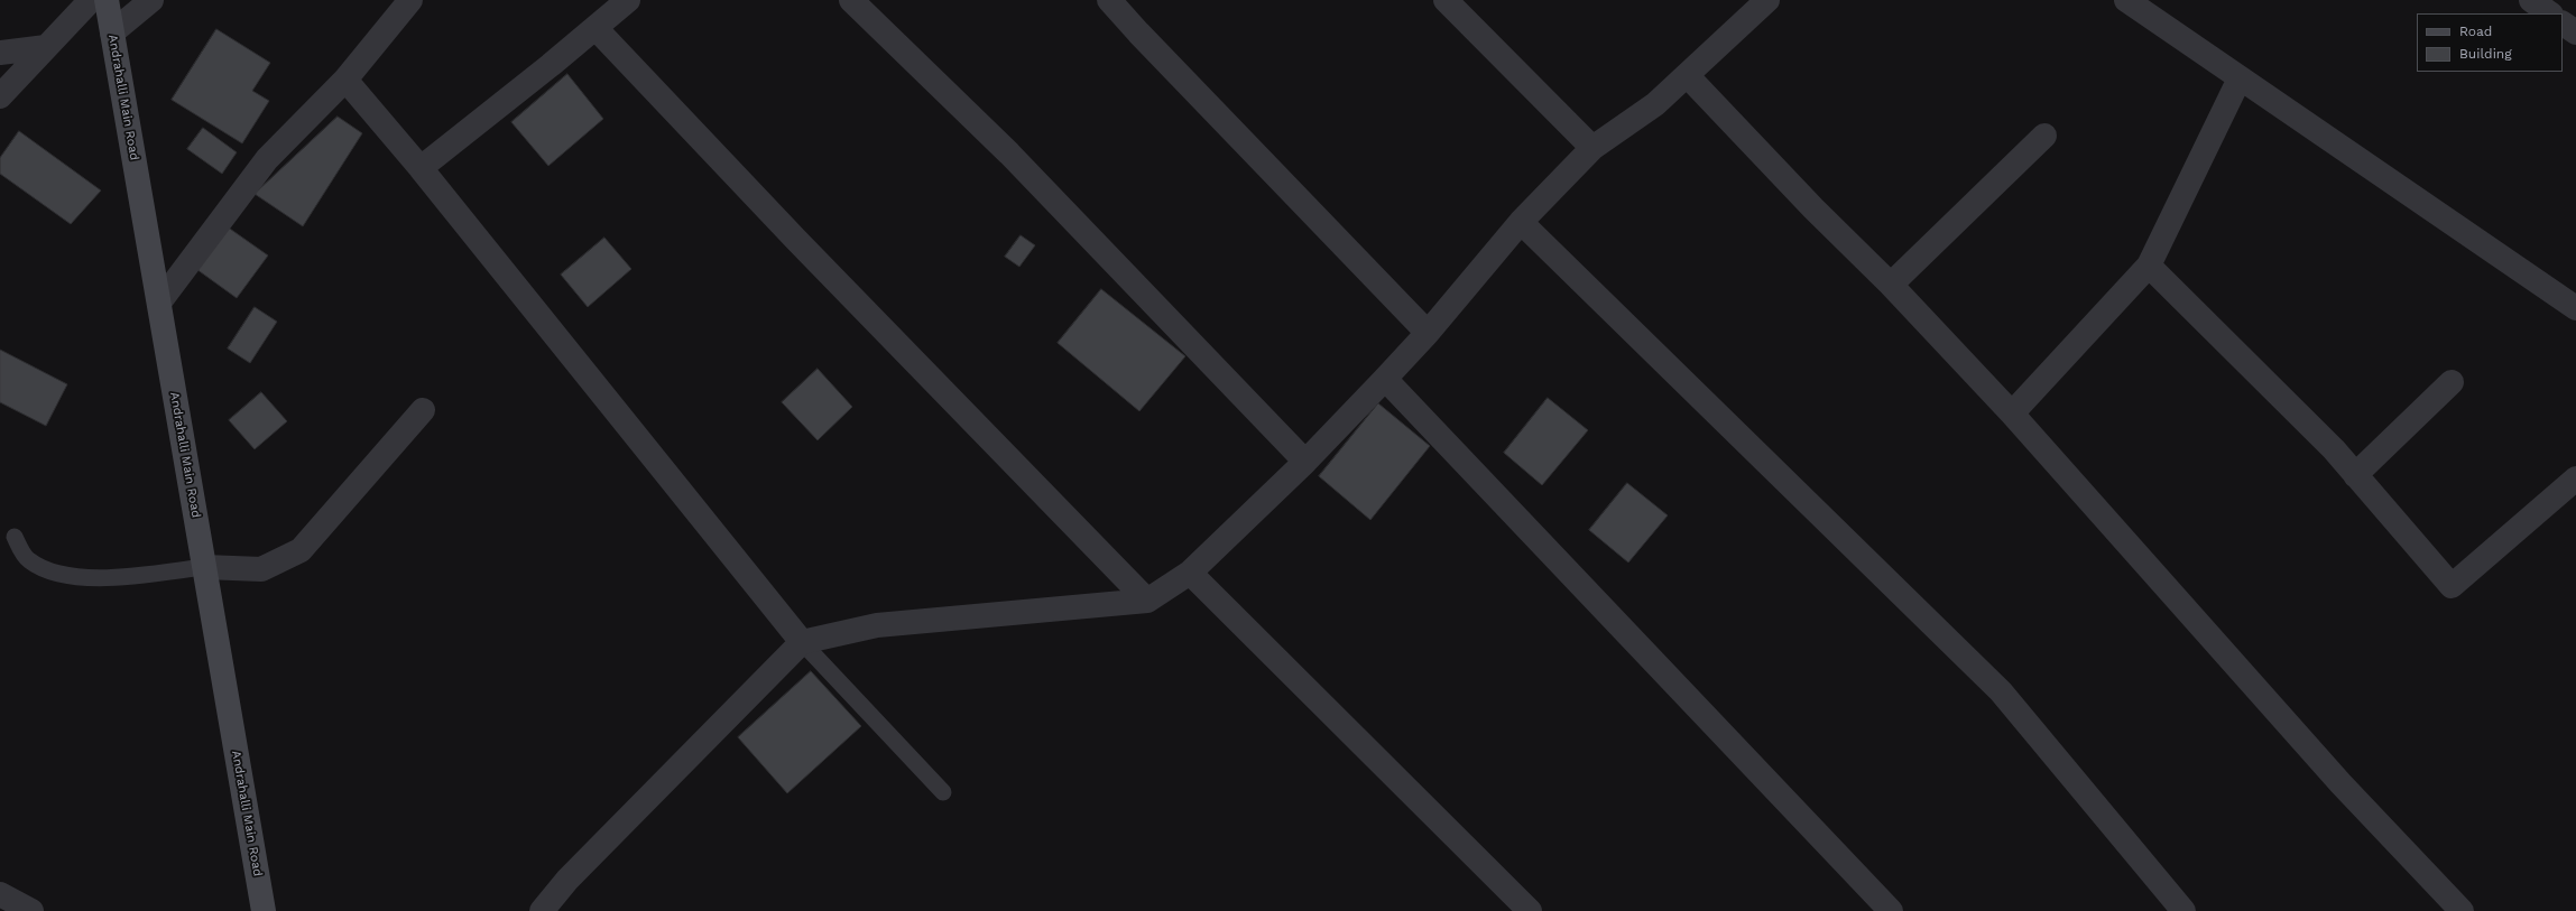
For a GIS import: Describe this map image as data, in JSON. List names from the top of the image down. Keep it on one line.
{"streets":{"main road":["Andrahalli Main Road"]},"legend":["Road","Building"]}
